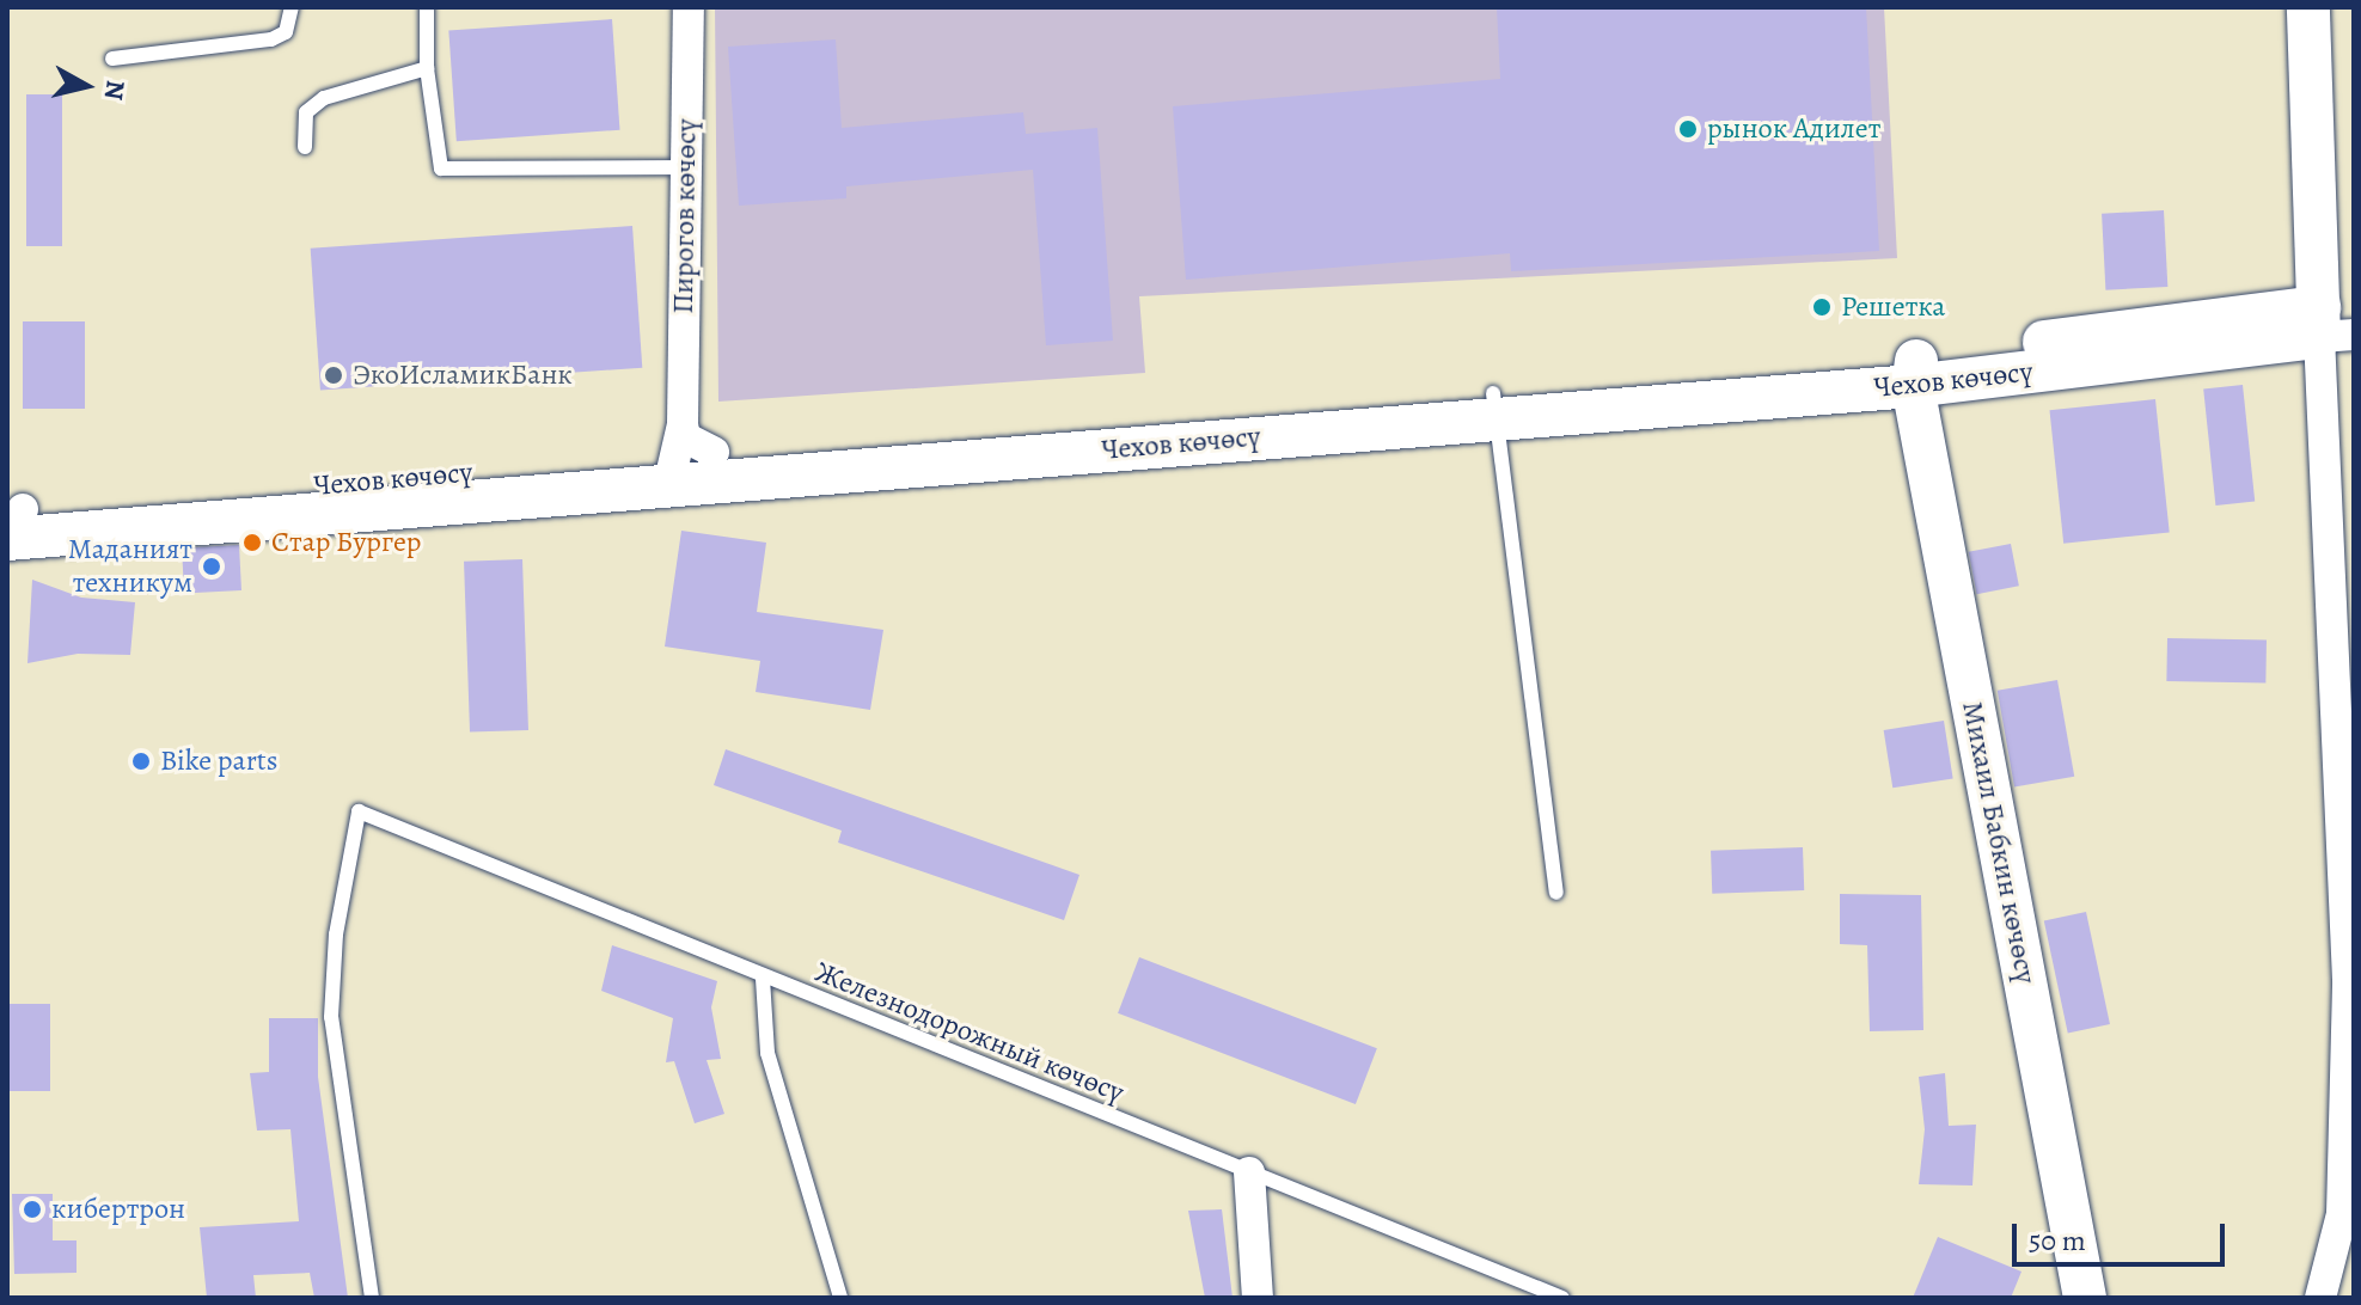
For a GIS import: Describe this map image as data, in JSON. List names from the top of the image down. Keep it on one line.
{"streets":{"street":["Пирогов көчөсү","Чехов көчөсү","Михаил Бабкин көчөсү"],"lane":["Железнодорожный көчөсү"]},"crossings":[["Пирогов көчөсү","Чехов көчөсү"],["Чехов көчөсү","Михаил Бабкин көчөсү"]],"places":["рынок Адилет","Решетка","ЭкоИсламикБанк","Стар Бургер","Маданият техникум","Bike parts","кибертрон"],"scale_bar":"50 m","north":"right"}
